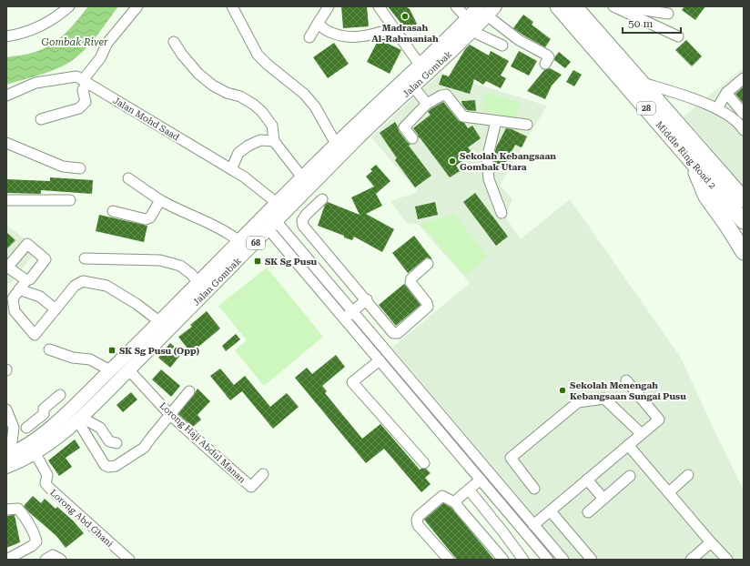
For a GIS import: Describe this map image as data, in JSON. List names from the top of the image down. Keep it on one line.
{"streets":{"highway":["28","Middle Ring Road 2"],"main road":["Jalan Gombak","68"],"street":["Jalan Mohd Saad","Lorong Haji Abdul Manan","Lorong Abd Ghani"]},"crossings":[["Jalan Gombak","Jalan Mohd Saad"],["Jalan Gombak","Lorong Haji Abdul Manan"],["Jalan Gombak","Lorong Abd Ghani"]],"water":["Gombak River"],"places":{"other":["Madrasah Al-Rahmaniah","Sekolah Kebangsaan Gombak Utara","Sekolah Menengah Kebangsaan Sungai Pusu"],"transit":["SK Sg Pusu","SK Sg Pusu (Opp)"]},"scale_bar":"50 m"}
